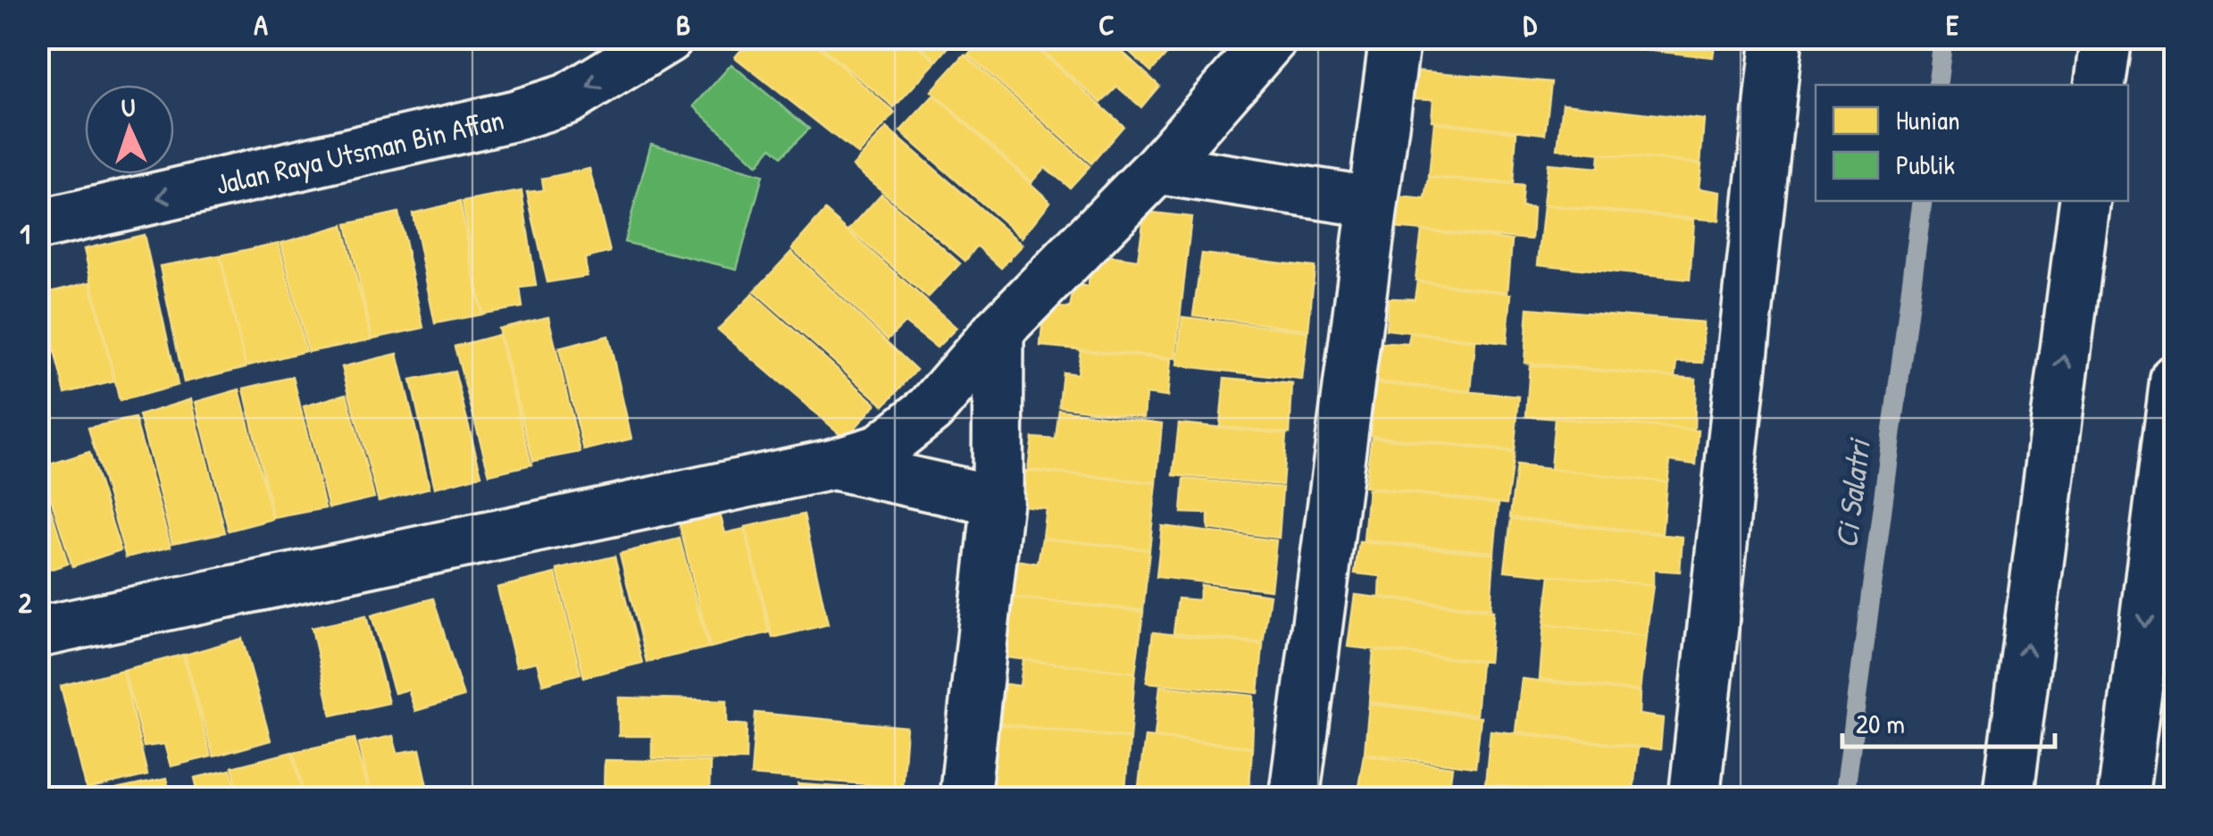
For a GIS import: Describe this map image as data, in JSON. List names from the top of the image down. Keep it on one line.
{"streets":{"street":["Jalan Raya Utsman Bin Affan"]},"water":["Ci Salatri"],"legend":["Hunian","Publik"],"scale_bar":"20 m","north":"top","grid":{"columns":["A","B","C","D","E"],"rows":["1","2"]}}
